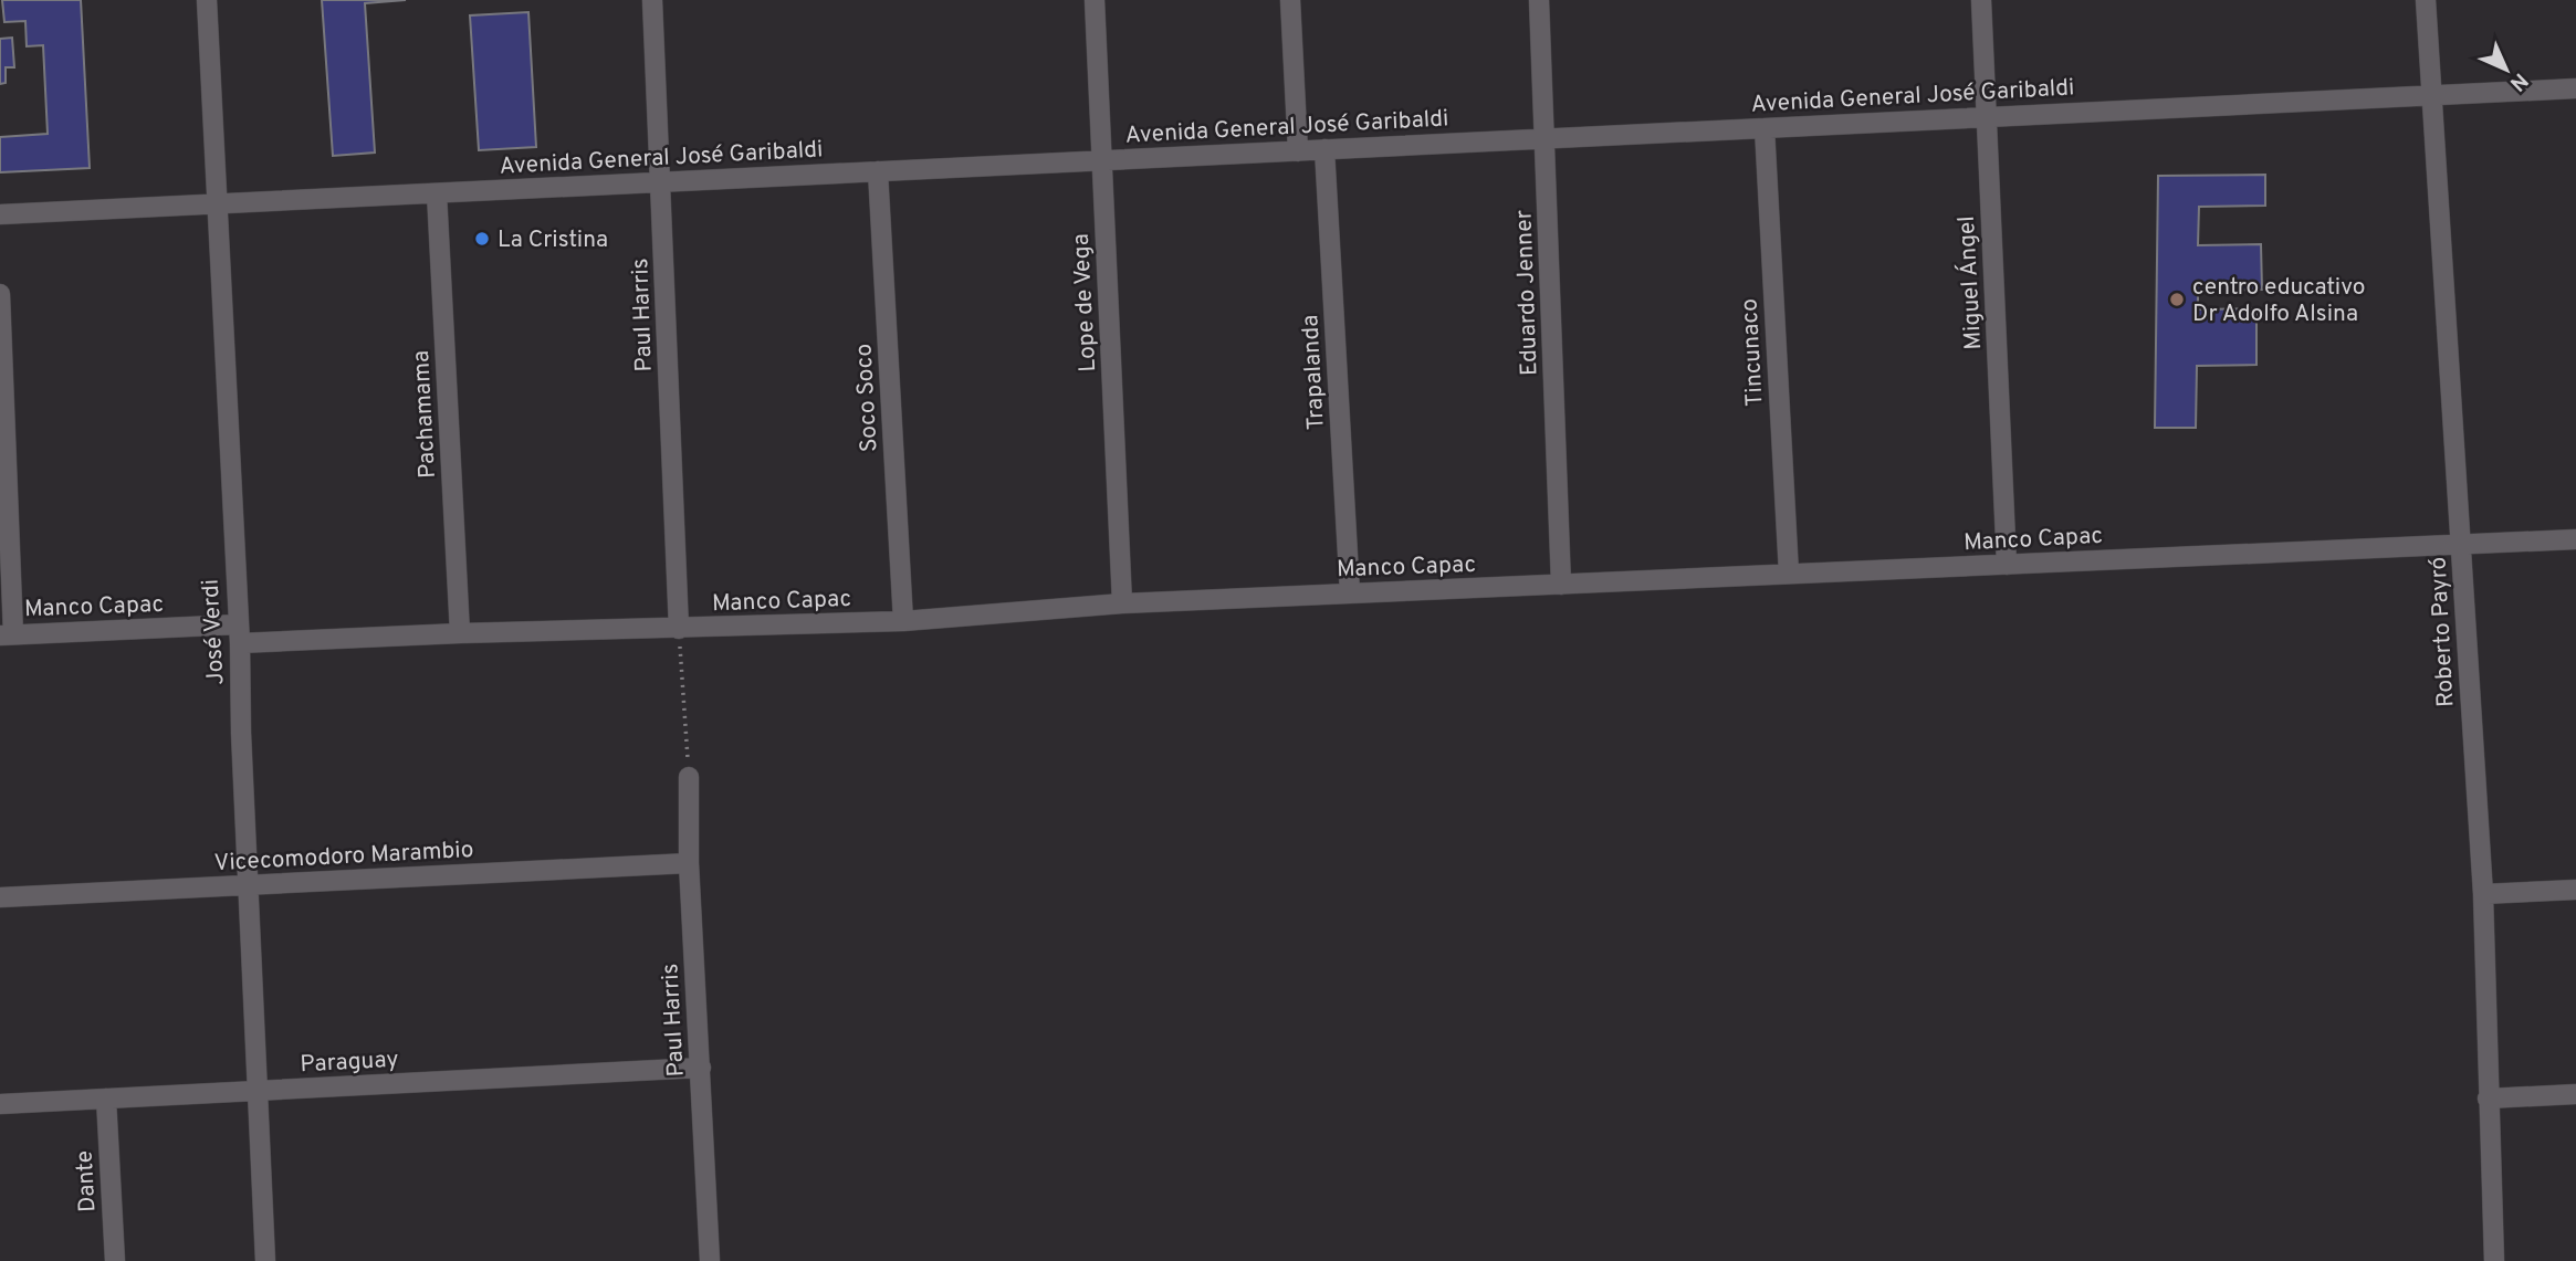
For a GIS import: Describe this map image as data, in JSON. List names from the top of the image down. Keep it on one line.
{"streets":{"street":["Avenida General José Garibaldi","Miguel Ángel","Eduardo Jenner","Lope de Vega","Paul Harris","Tincunaco","Trapalanda","Soco Soco","Pachamama","Manco Capac","José Verdi","Roberto Payró","Vicecomodoro Marambio","Paraguay","Dante"]},"crossings":[["Avenida General José Garibaldi","Miguel Ángel"],["Avenida General José Garibaldi","Eduardo Jenner"],["Avenida General José Garibaldi","Lope de Vega"],["Avenida General José Garibaldi","Paul Harris"],["Avenida General José Garibaldi","Tincunaco"],["Avenida General José Garibaldi","Trapalanda"],["Avenida General José Garibaldi","Soco Soco"],["Avenida General José Garibaldi","Pachamama"],["Avenida General José Garibaldi","José Verdi"],["Avenida General José Garibaldi","Roberto Payró"],["Miguel Ángel","Manco Capac"],["Eduardo Jenner","Manco Capac"],["Lope de Vega","Manco Capac"],["Paul Harris","Manco Capac"],["Paul Harris","Vicecomodoro Marambio"],["Paul Harris","Paraguay"],["Tincunaco","Manco Capac"],["Trapalanda","Manco Capac"],["Soco Soco","Manco Capac"],["Pachamama","Manco Capac"],["Manco Capac","José Verdi"],["Manco Capac","Roberto Payró"],["José Verdi","Vicecomodoro Marambio"],["José Verdi","Paraguay"],["Paraguay","Dante"]],"places":["La Cristina","centro educativo Dr Adolfo Alsina"],"north":"bottom right"}
